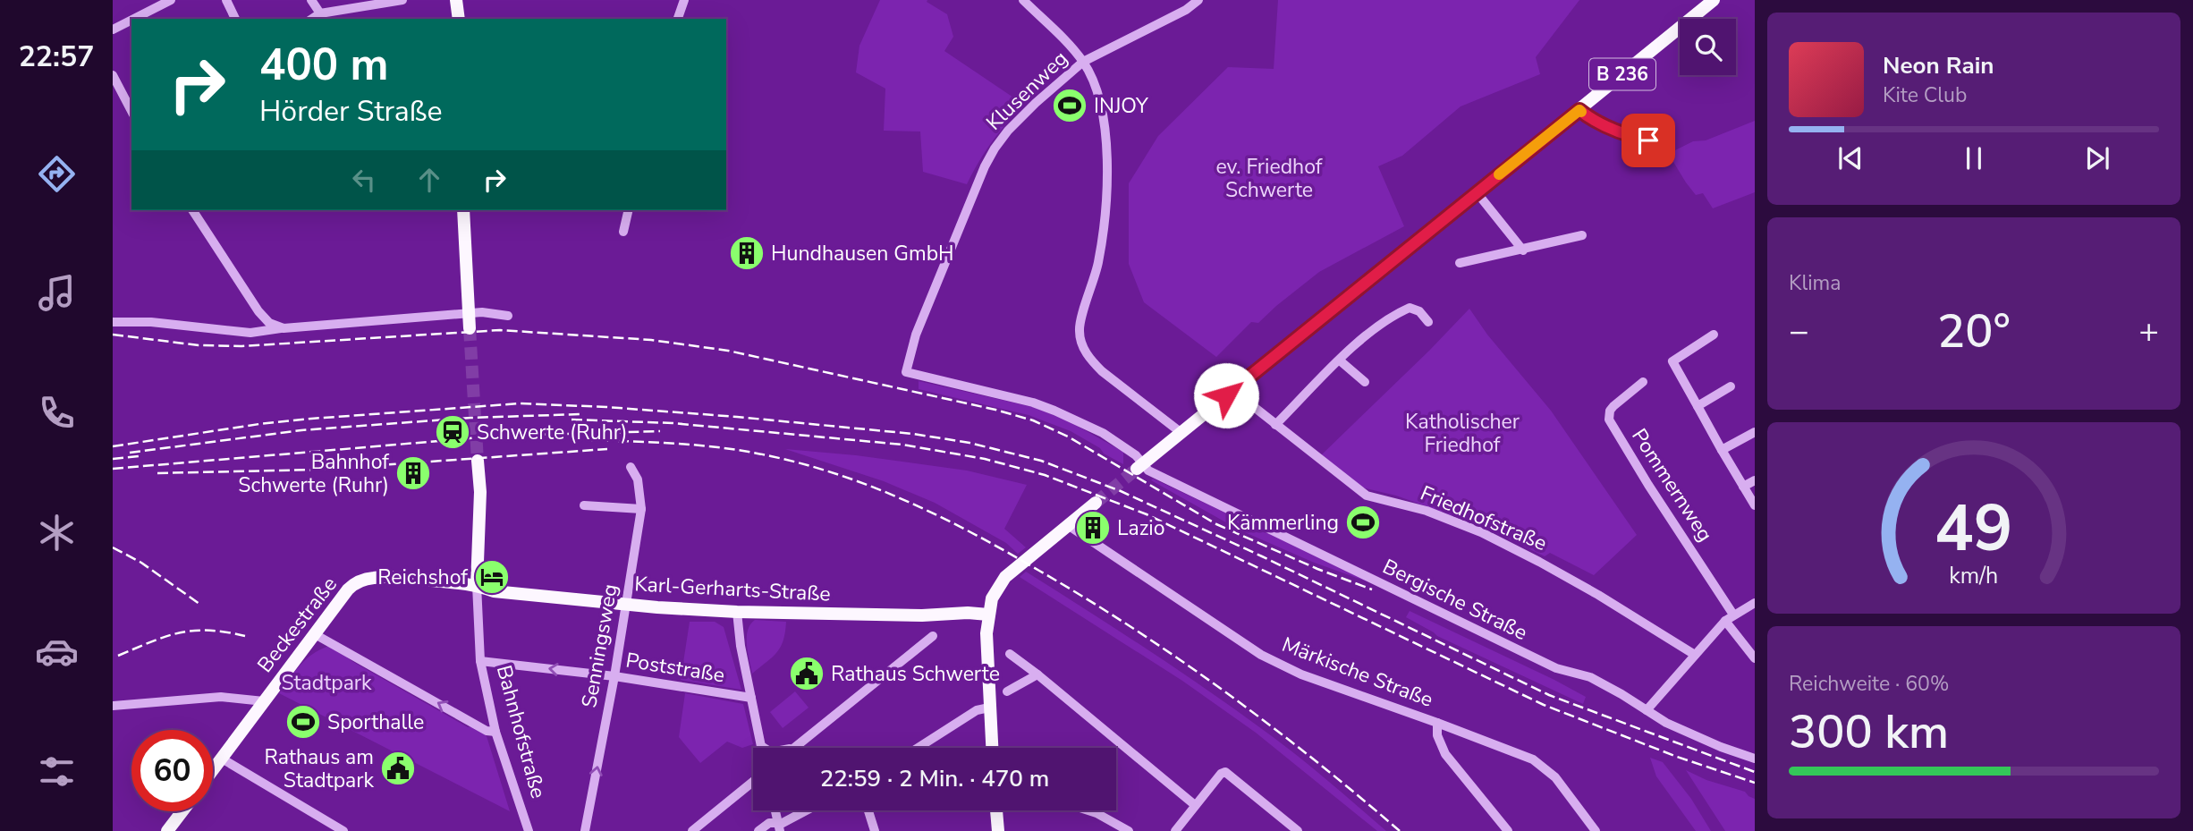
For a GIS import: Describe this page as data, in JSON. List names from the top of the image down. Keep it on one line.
{"streets":{"main road":["B 236","Karl-Gerharts-Straße","Beckestraße","Bahnhofstraße"],"street":["Klusenweg","Pommernweg","Friedhofstraße","Bergische Straße","Senningsweg","Poststraße","Märkische Straße"]},"crossings":[["B 236","Friedhofstraße"],["B 236","Bergische Straße"],["Klusenweg","Bergische Straße"],["Karl-Gerharts-Straße","Beckestraße"],["Karl-Gerharts-Straße","Senningsweg"],["Karl-Gerharts-Straße","Bahnhofstraße"],["Beckestraße","Bahnhofstraße"],["Senningsweg","Poststraße"],["Poststraße","Bahnhofstraße"]],"one_way":["Senningsweg","Poststraße"],"parks":["ev. Friedhof Schwerte","Katholischer Friedhof","Stadtpark"],"places":{"sports":["INJOY","Kämmerling","Sporthalle"],"building":["Hundhausen GmbH","Bahnhof Schwerte (Ruhr)","Lazio"],"station":["Schwerte (Ruhr)"],"hotel":["Reichshof"],"public building":["Rathaus Schwerte","Rathaus am Stadtpark"]},"page":{"tabs":"22:57","turn":["400 m","Hörder Straße"],"song":["Neon Rain","Kite Club"],"tile":["Klima",["Reichweite · 60%","300 km"]],"heat":["−","20°","+"],"limit":"60","trip":"22:59 · 2 Min. · 470 m","gauge":["49","km/h"]}}
